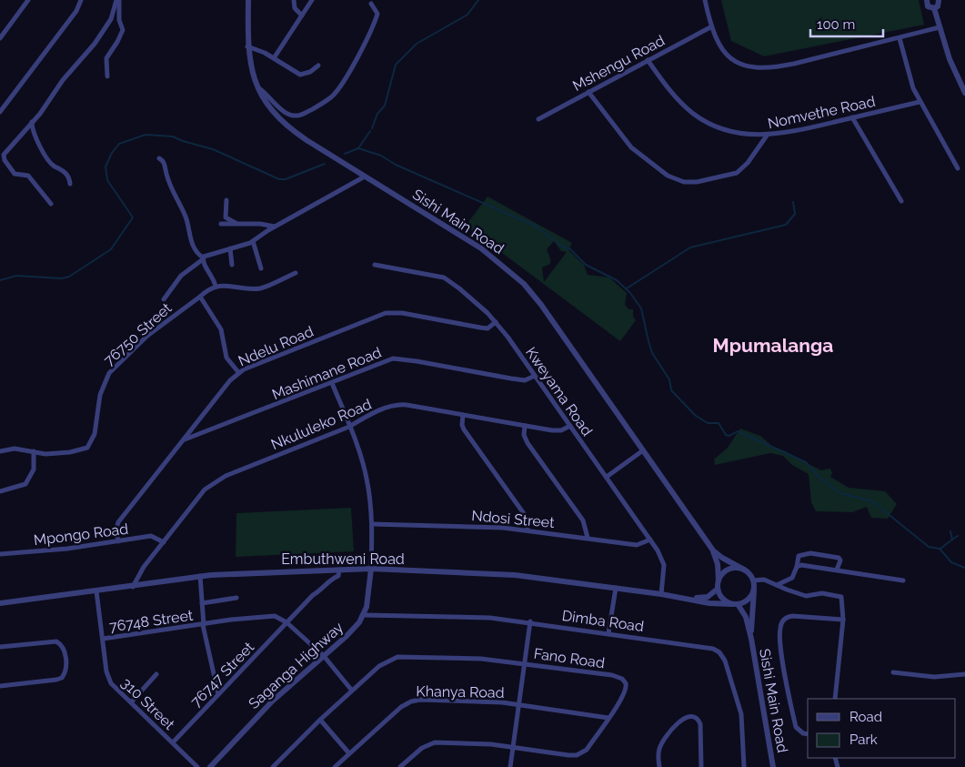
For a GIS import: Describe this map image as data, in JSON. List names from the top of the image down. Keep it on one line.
{"streets":{"street":["Mshengu Road","Nomvethe Road","Sishi Main Road","76750 Street","Ndelu Road","Mashimane Road","Kweyama Road","Nkululeko Road","Ndosi Street","Mpongo Road","Embuthweni Road","76748 Street","Dimba Road","Fano Road","Saganga Highway","76747 Street","Khanya Road","310 Street"]},"crossings":[["Mshengu Road","Nomvethe Road"],["Sishi Main Road","Embuthweni Road"],["Ndelu Road","Mashimane Road"],["Ndelu Road","Kweyama Road"],["Ndelu Road","Mpongo Road"],["Mashimane Road","Kweyama Road"],["Kweyama Road","Nkululeko Road"],["Kweyama Road","Ndosi Street"],["Kweyama Road","Embuthweni Road"],["Nkululeko Road","Mpongo Road"],["Nkululeko Road","Embuthweni Road"],["Embuthweni Road","Saganga Highway"],["Embuthweni Road","76747 Street"],["Embuthweni Road","310 Street"],["76748 Street","76747 Street"],["76748 Street","310 Street"],["Dimba Road","Saganga Highway"],["Fano Road","Khanya Road"],["76747 Street","310 Street"]],"districts":["Mpumalanga"],"legend":["Road","Park"],"scale_bar":"100 m"}
